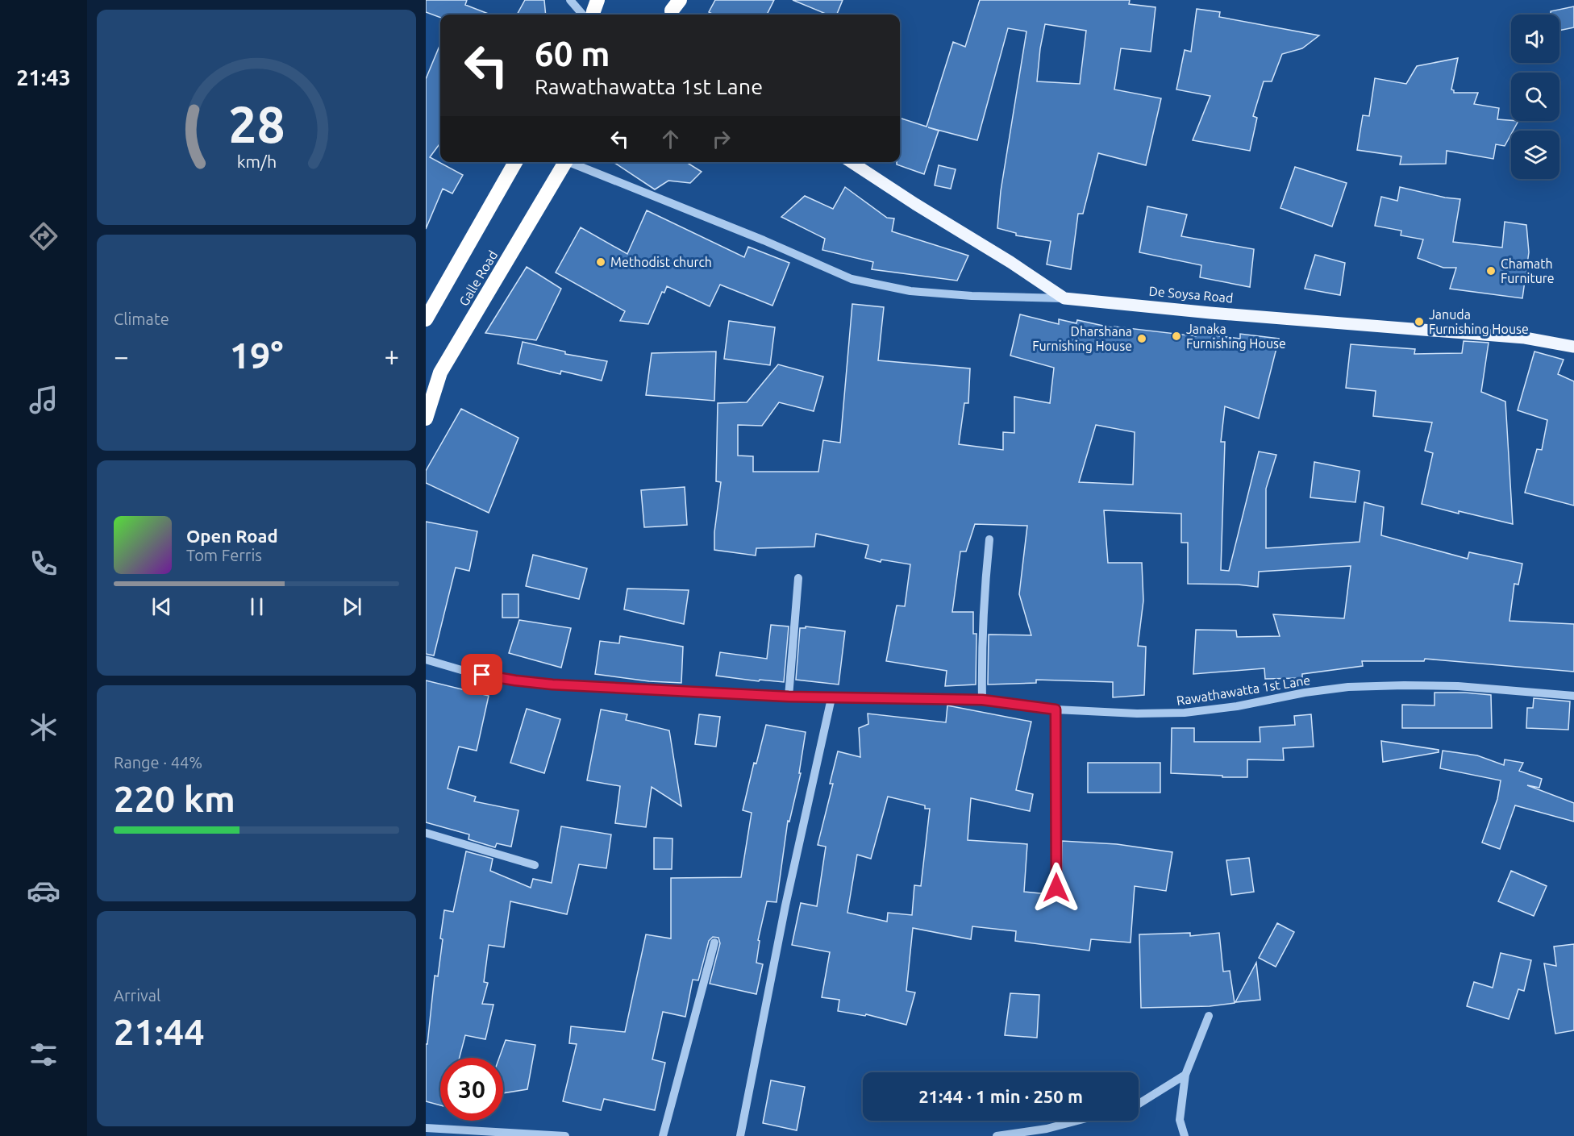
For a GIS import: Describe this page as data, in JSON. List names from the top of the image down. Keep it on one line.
{"streets":{"highway":["Galle Road"],"main road":["De Soysa Road"],"street":["Rawathawatta 1st Lane"]},"places":["Methodist church","Chamath Furniture","Januda Furnishing House","Janaka Furnishing House","Dharshana Furnishing House"],"page":{"tabs":"21:43","turn":["60 m","Rawathawatta 1st Lane"],"tile":["Climate",["Range · 44%","220 km"],["Arrival","21:44"]],"heat":["−","19°","+"],"song":["Open Road","Tom Ferris"],"limit":"30","trip":"21:44 · 1 min · 250 m","gauge":["28","km/h"]}}
